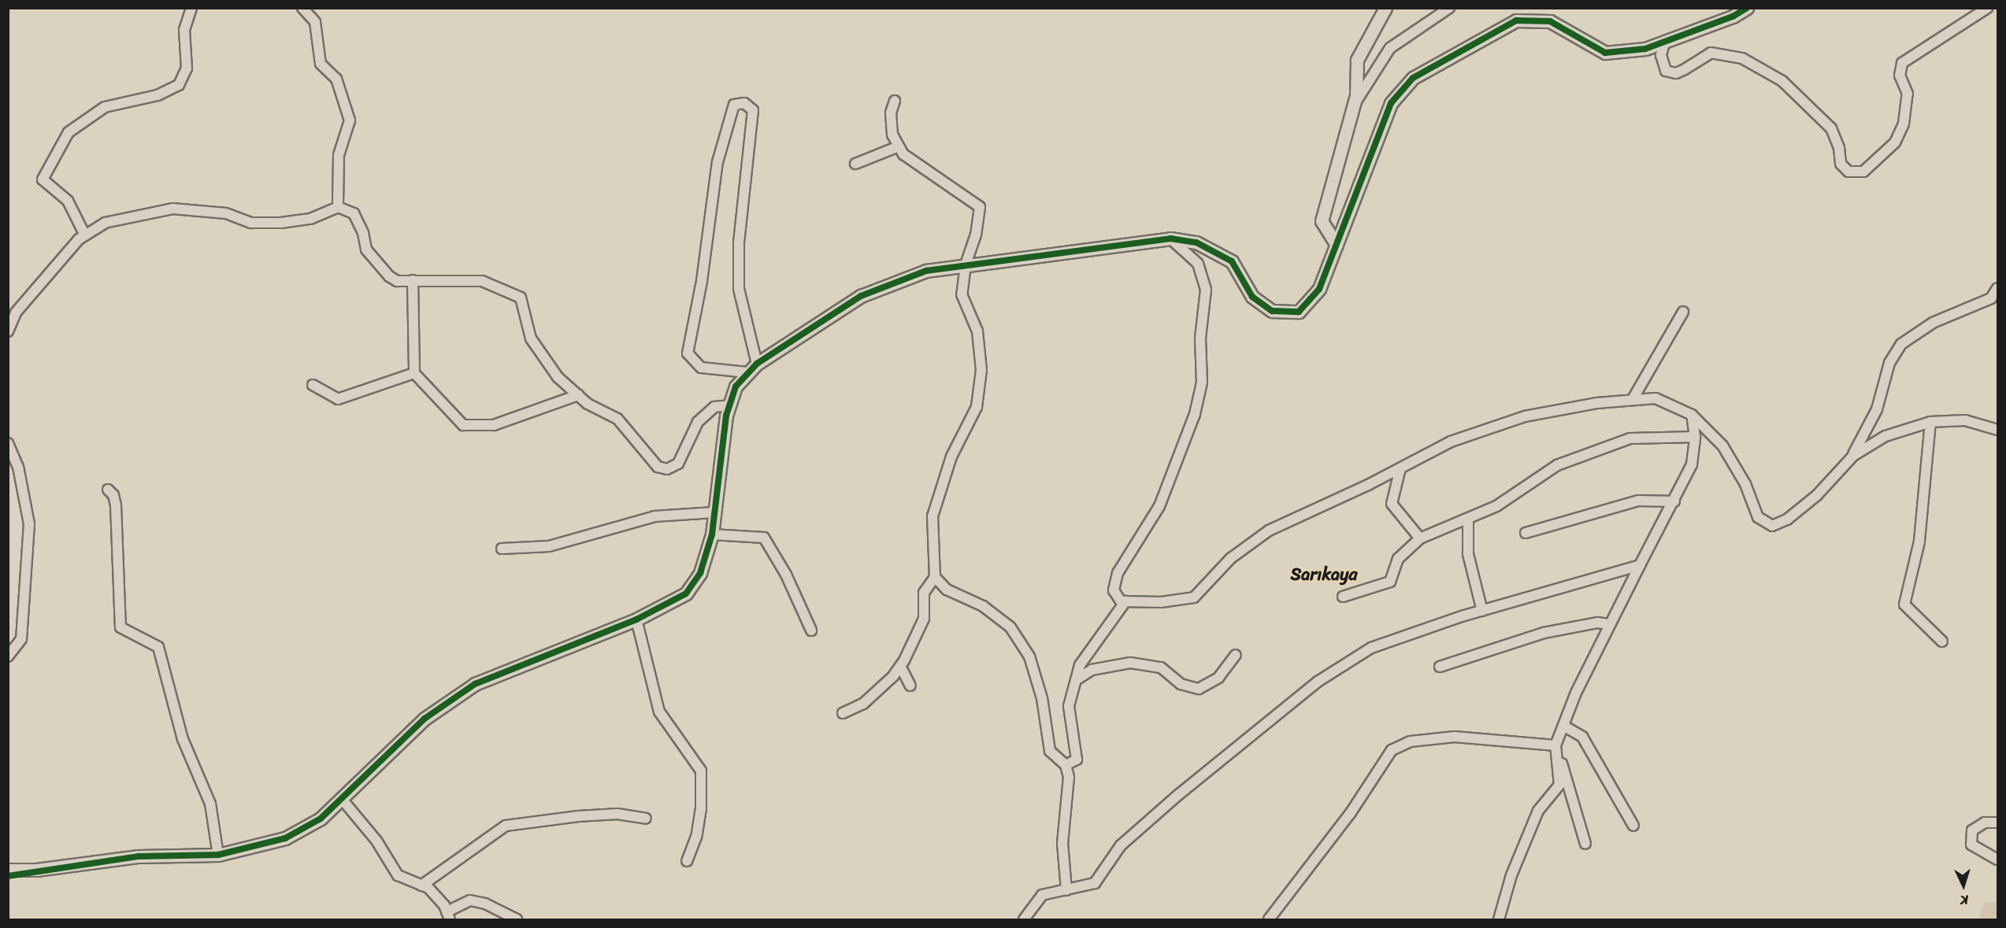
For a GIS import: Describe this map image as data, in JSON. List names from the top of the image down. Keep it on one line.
{"districts":["Sarıkaya"],"north":"bottom"}
